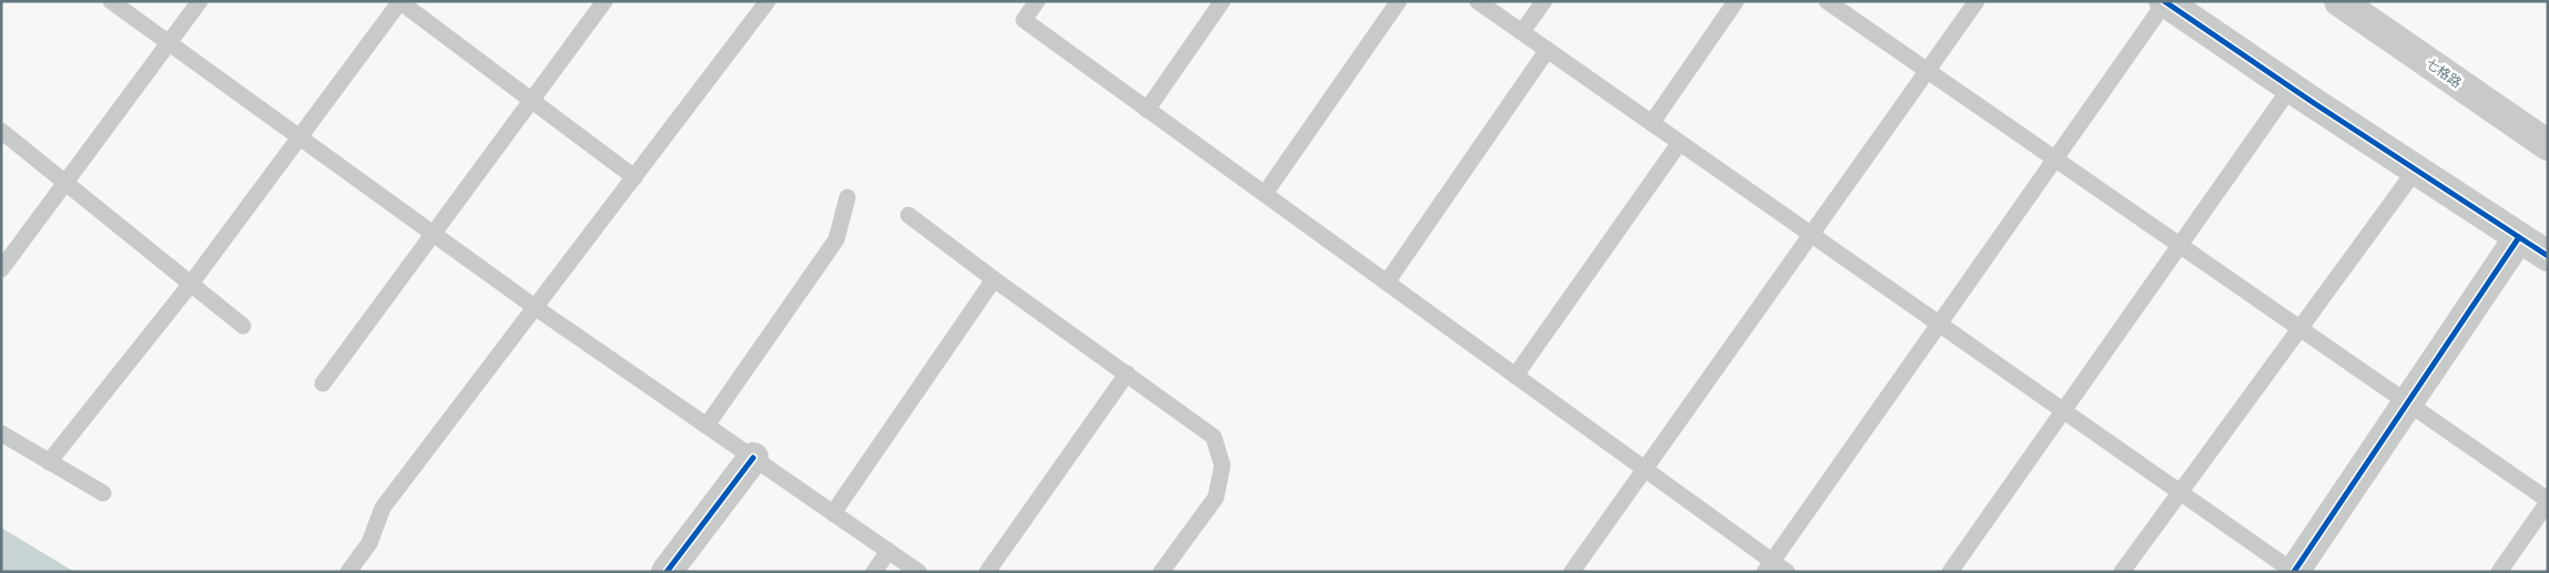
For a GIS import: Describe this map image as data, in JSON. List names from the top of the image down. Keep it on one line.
{"streets":{"street":["七格路"]}}
